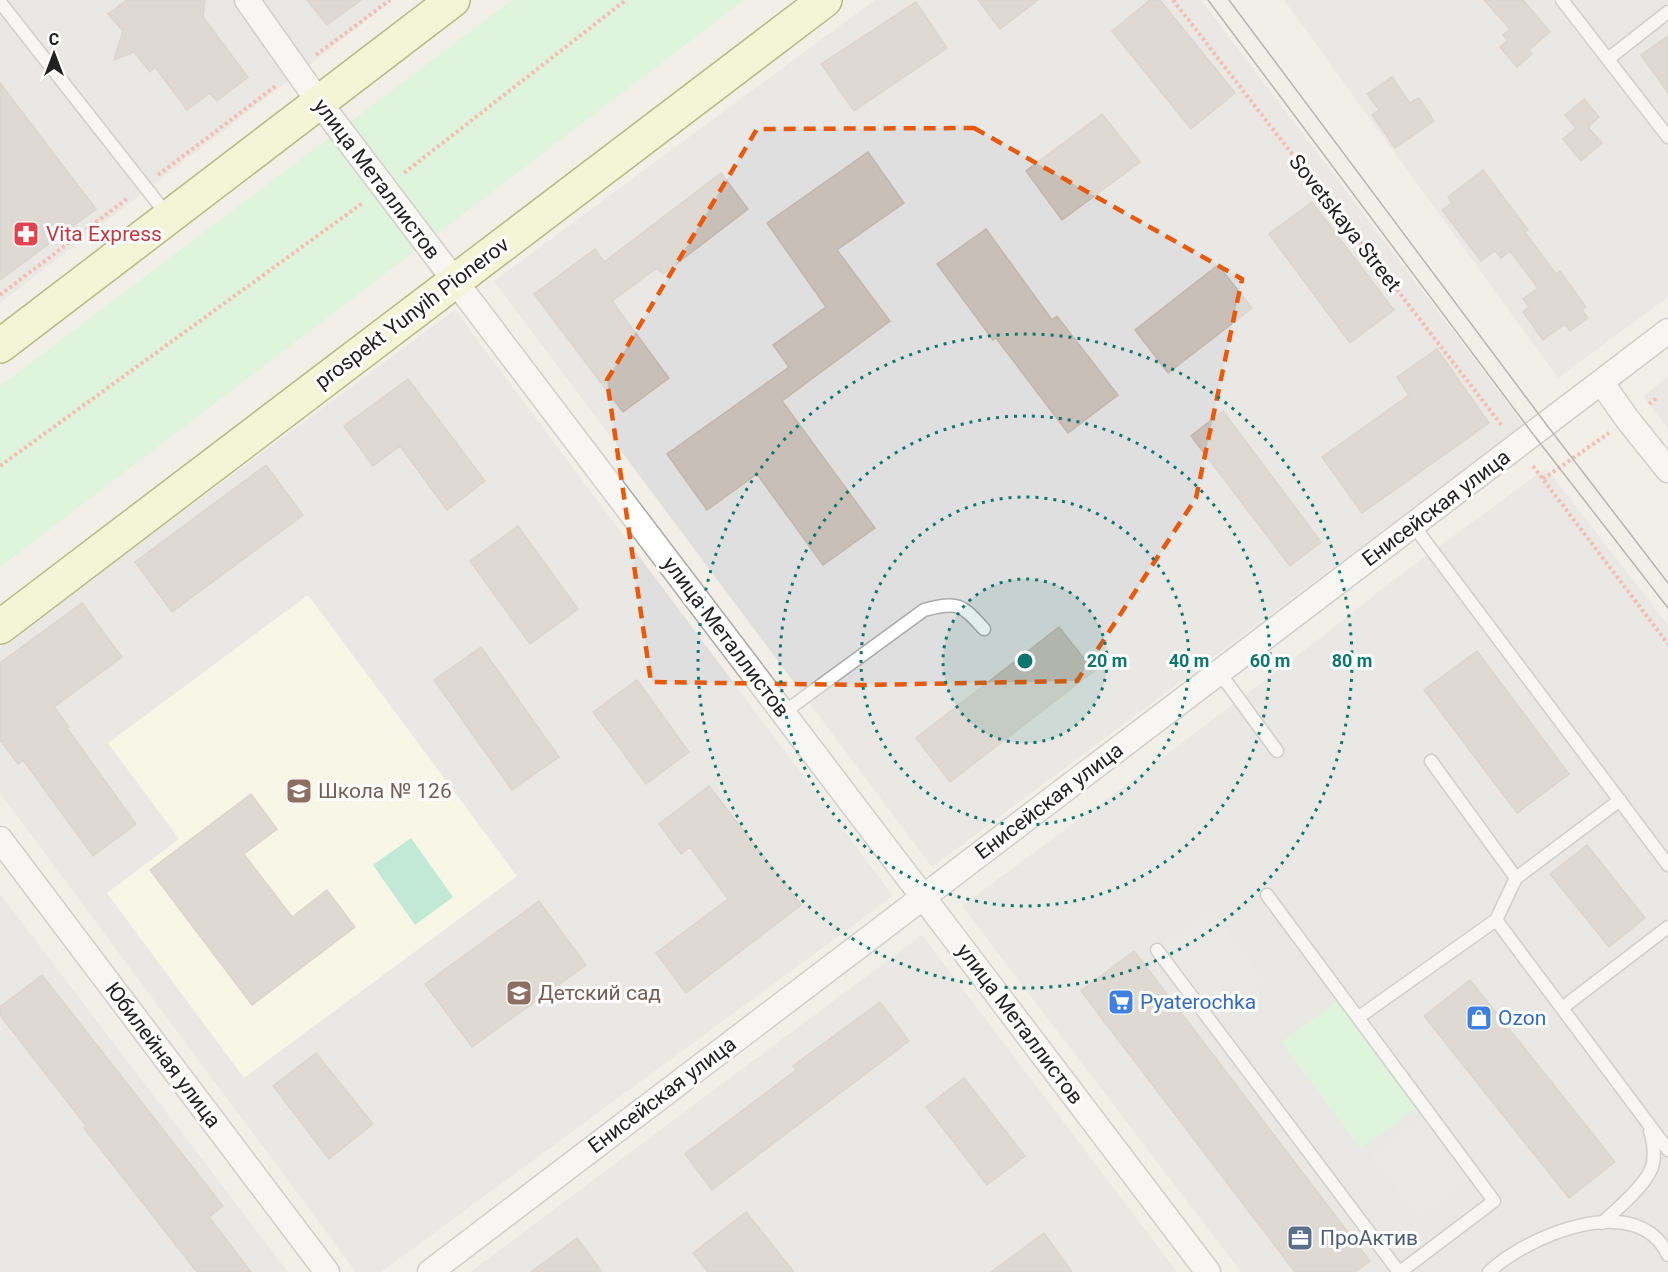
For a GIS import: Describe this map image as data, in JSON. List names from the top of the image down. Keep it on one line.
{"streets":{"street":["улица Металлистов","prospekt Yunyih Pionerov","Енисейская улица","Юбилейная улица"],"path":["Sovetskaya Street"]},"crossings":[["улица Металлистов","prospekt Yunyih Pionerov"],["улица Металлистов","Енисейская улица"],["Sovetskaya Street","Енисейская улица"]],"places":{"pharmacy":["Vita Express"],"school or university":["Школа № 126","Детский сад"],"supermarket":["Pyaterochka"],"shop":["Ozon"],"office":["ПроАктив"]},"north":"top","rings":["20 m","40 m","60 m","80 m"]}
